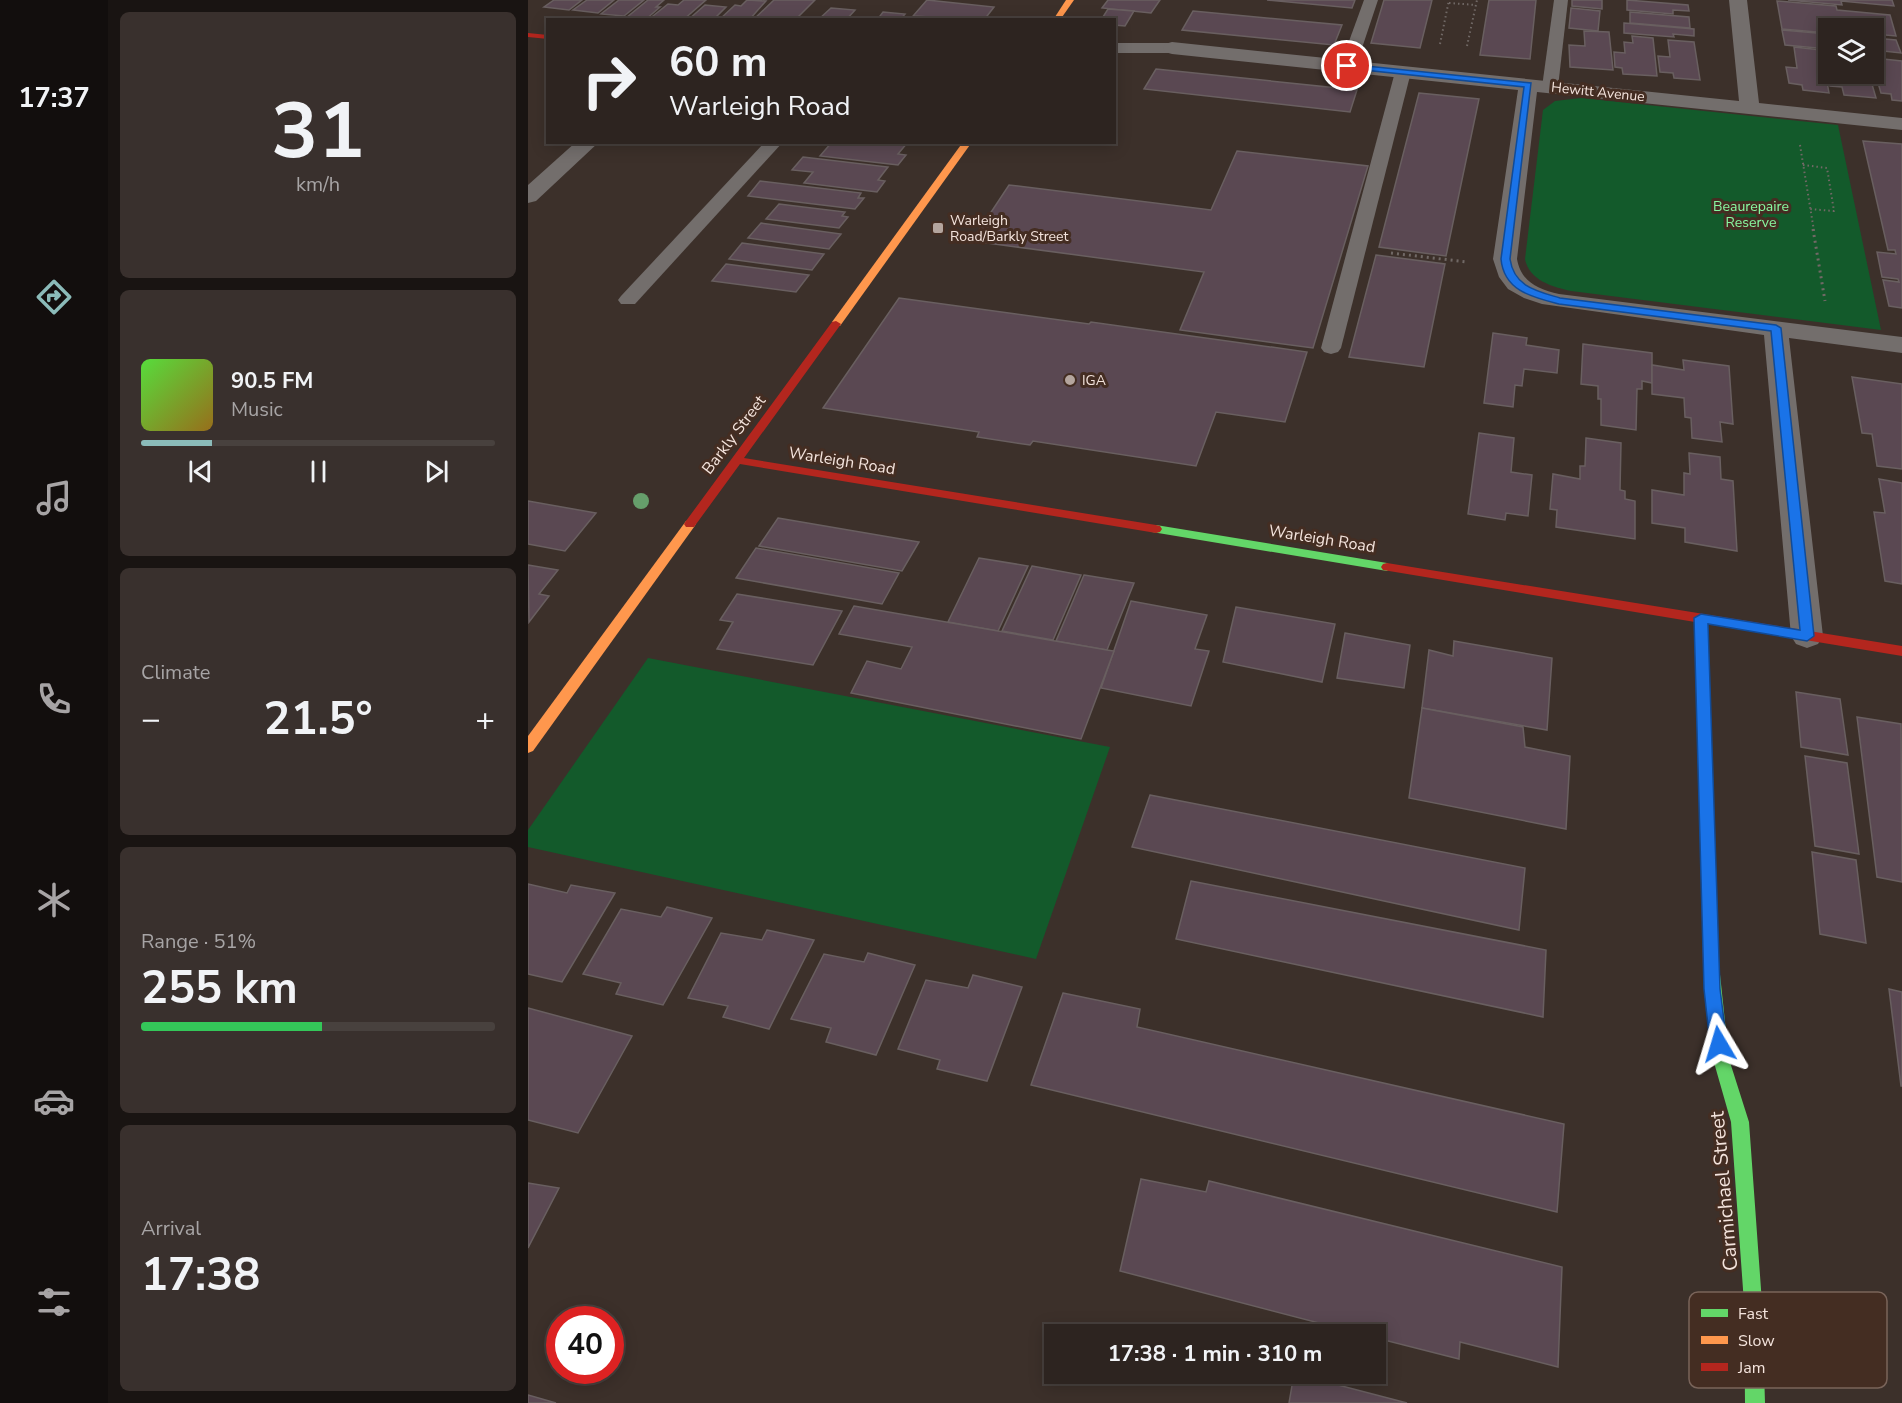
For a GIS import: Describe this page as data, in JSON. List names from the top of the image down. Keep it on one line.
{"streets":{"street":["Hewitt Avenue","Barkly Street","Warleigh Road","Carmichael Street"]},"crossings":[["Barkly Street","Warleigh Road"],["Warleigh Road","Carmichael Street"]],"parks":["Beaurepaire Reserve"],"places":{"transit":["Warleigh Road/Barkly Street"],"other":["IGA"]},"legend":["Fast","Slow","Jam"],"page":{"tabs":"17:37","tile":[["31","km/h"],"Climate",["Range · 51%","255 km"],["Arrival","17:38"]],"turn":["60 m","Warleigh Road"],"song":["90.5 FM","Music"],"heat":["−","21.5°","+"],"limit":"40","trip":"17:38 · 1 min · 310 m"}}
